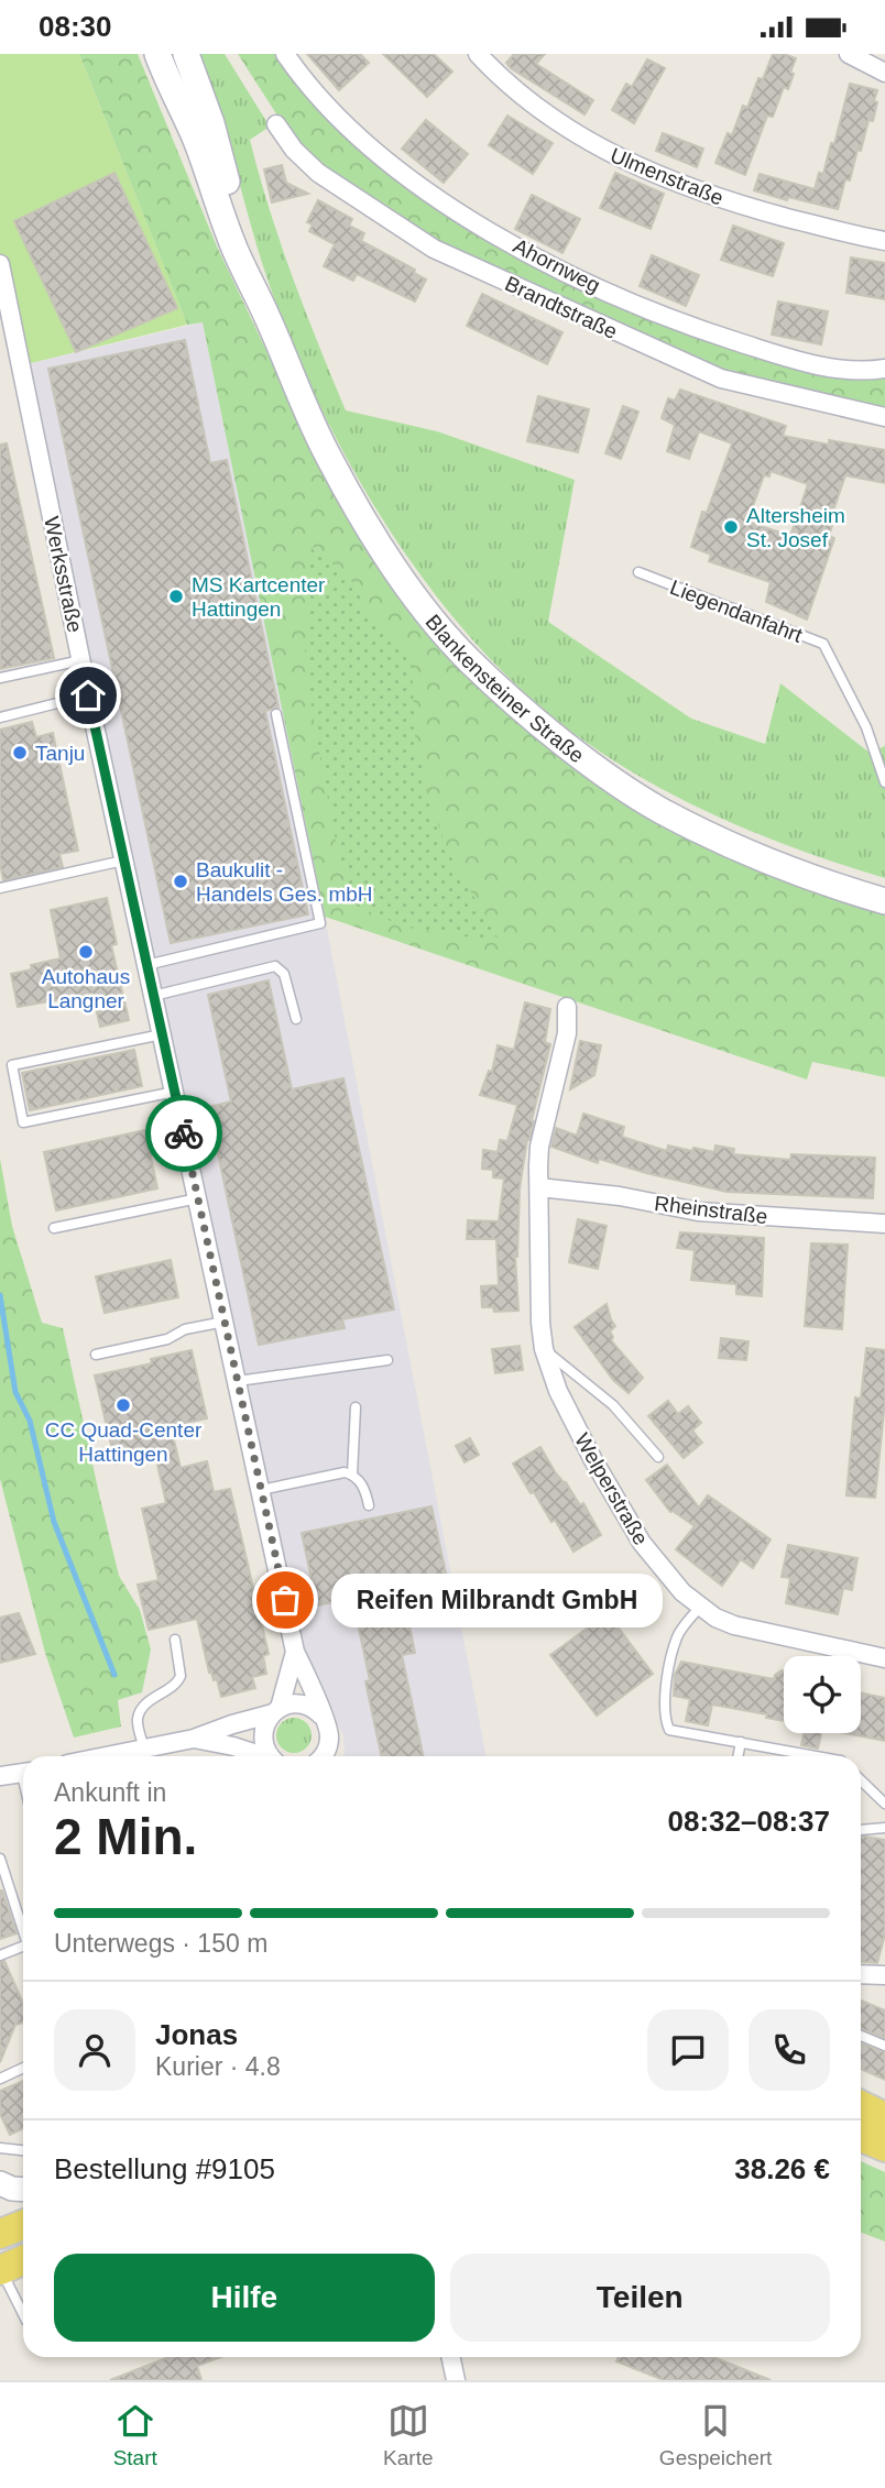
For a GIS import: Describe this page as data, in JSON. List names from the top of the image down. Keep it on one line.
{"streets":{"main road":["Blankensteiner Straße"],"street":["Ulmenstraße","Ahornweg","Brandtstraße","Werksstraße","Rheinstraße","Welperstraße"],"lane":["Liegendanfahrt"]},"places":["Altersheim St. Josef","MS Kartcenter Hattingen","Tanju","Baukulit - Handels Ges. mbH","Autohaus Langner","CC Quad-Center Hattingen","Reifen Milbrandt GmbH"],"page":{"status":"08:30","bubble":"Reifen Milbrandt GmbH","heading":["2 Min.","Ankunft in","08:32–08:37"],"panel":["Jonas","Kurier · 4.8","Bestellung #9105","38.26 €"],"bar":"Unterwegs · 150 m","buttons":["Hilfe","Teilen"],"tabs":["Start","Karte","Gespeichert"]}}
